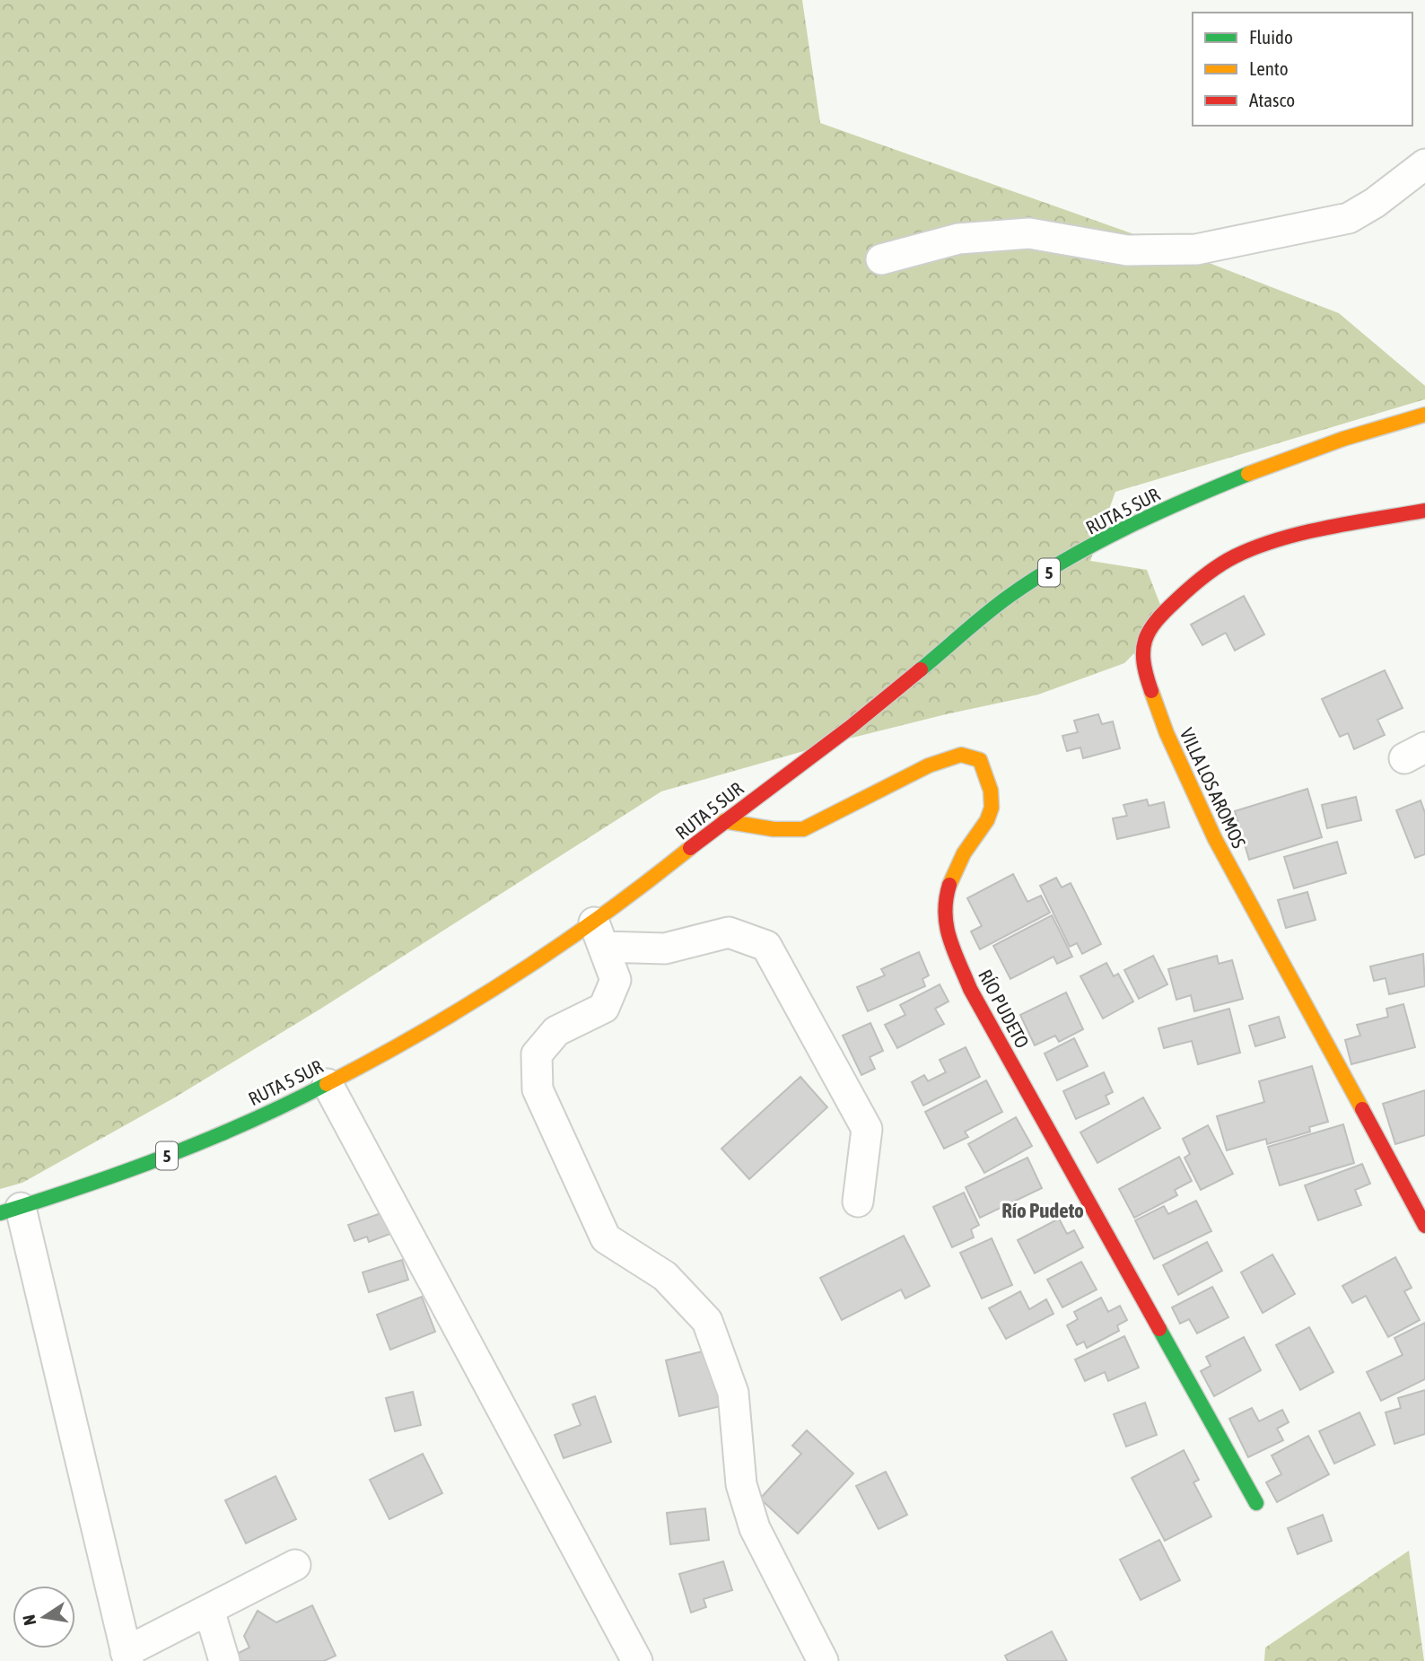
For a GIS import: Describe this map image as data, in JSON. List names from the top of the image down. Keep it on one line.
{"streets":{"main road":["RUTA 5 SUR","5","VILLA LOS AROMOS","RÍO PUDETO"]},"crossings":[["RUTA 5 SUR","RÍO PUDETO"]],"districts":["Río Pudeto"],"legend":["Fluido","Lento","Atasco"],"north":"left"}
